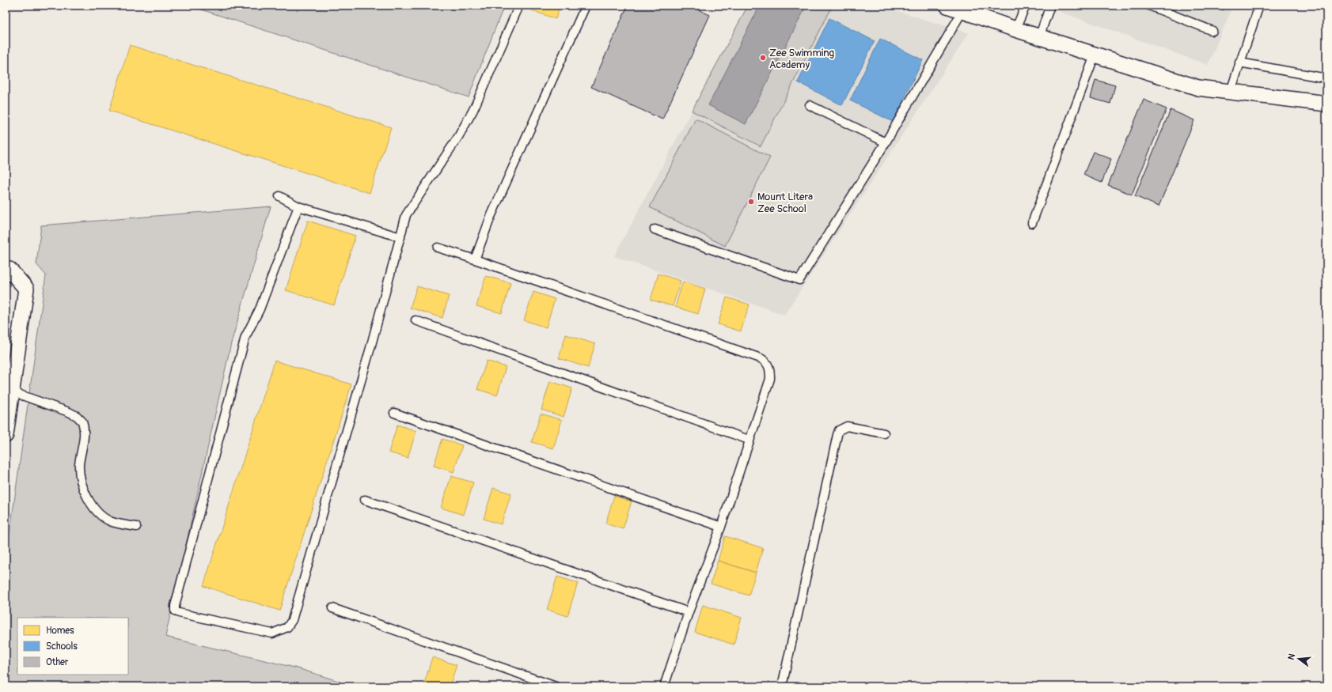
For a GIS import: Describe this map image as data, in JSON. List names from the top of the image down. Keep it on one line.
{"places":["Zee Swimming Academy","Mount Litera Zee School"],"legend":["Homes","Schools","Other"],"north":"left"}
